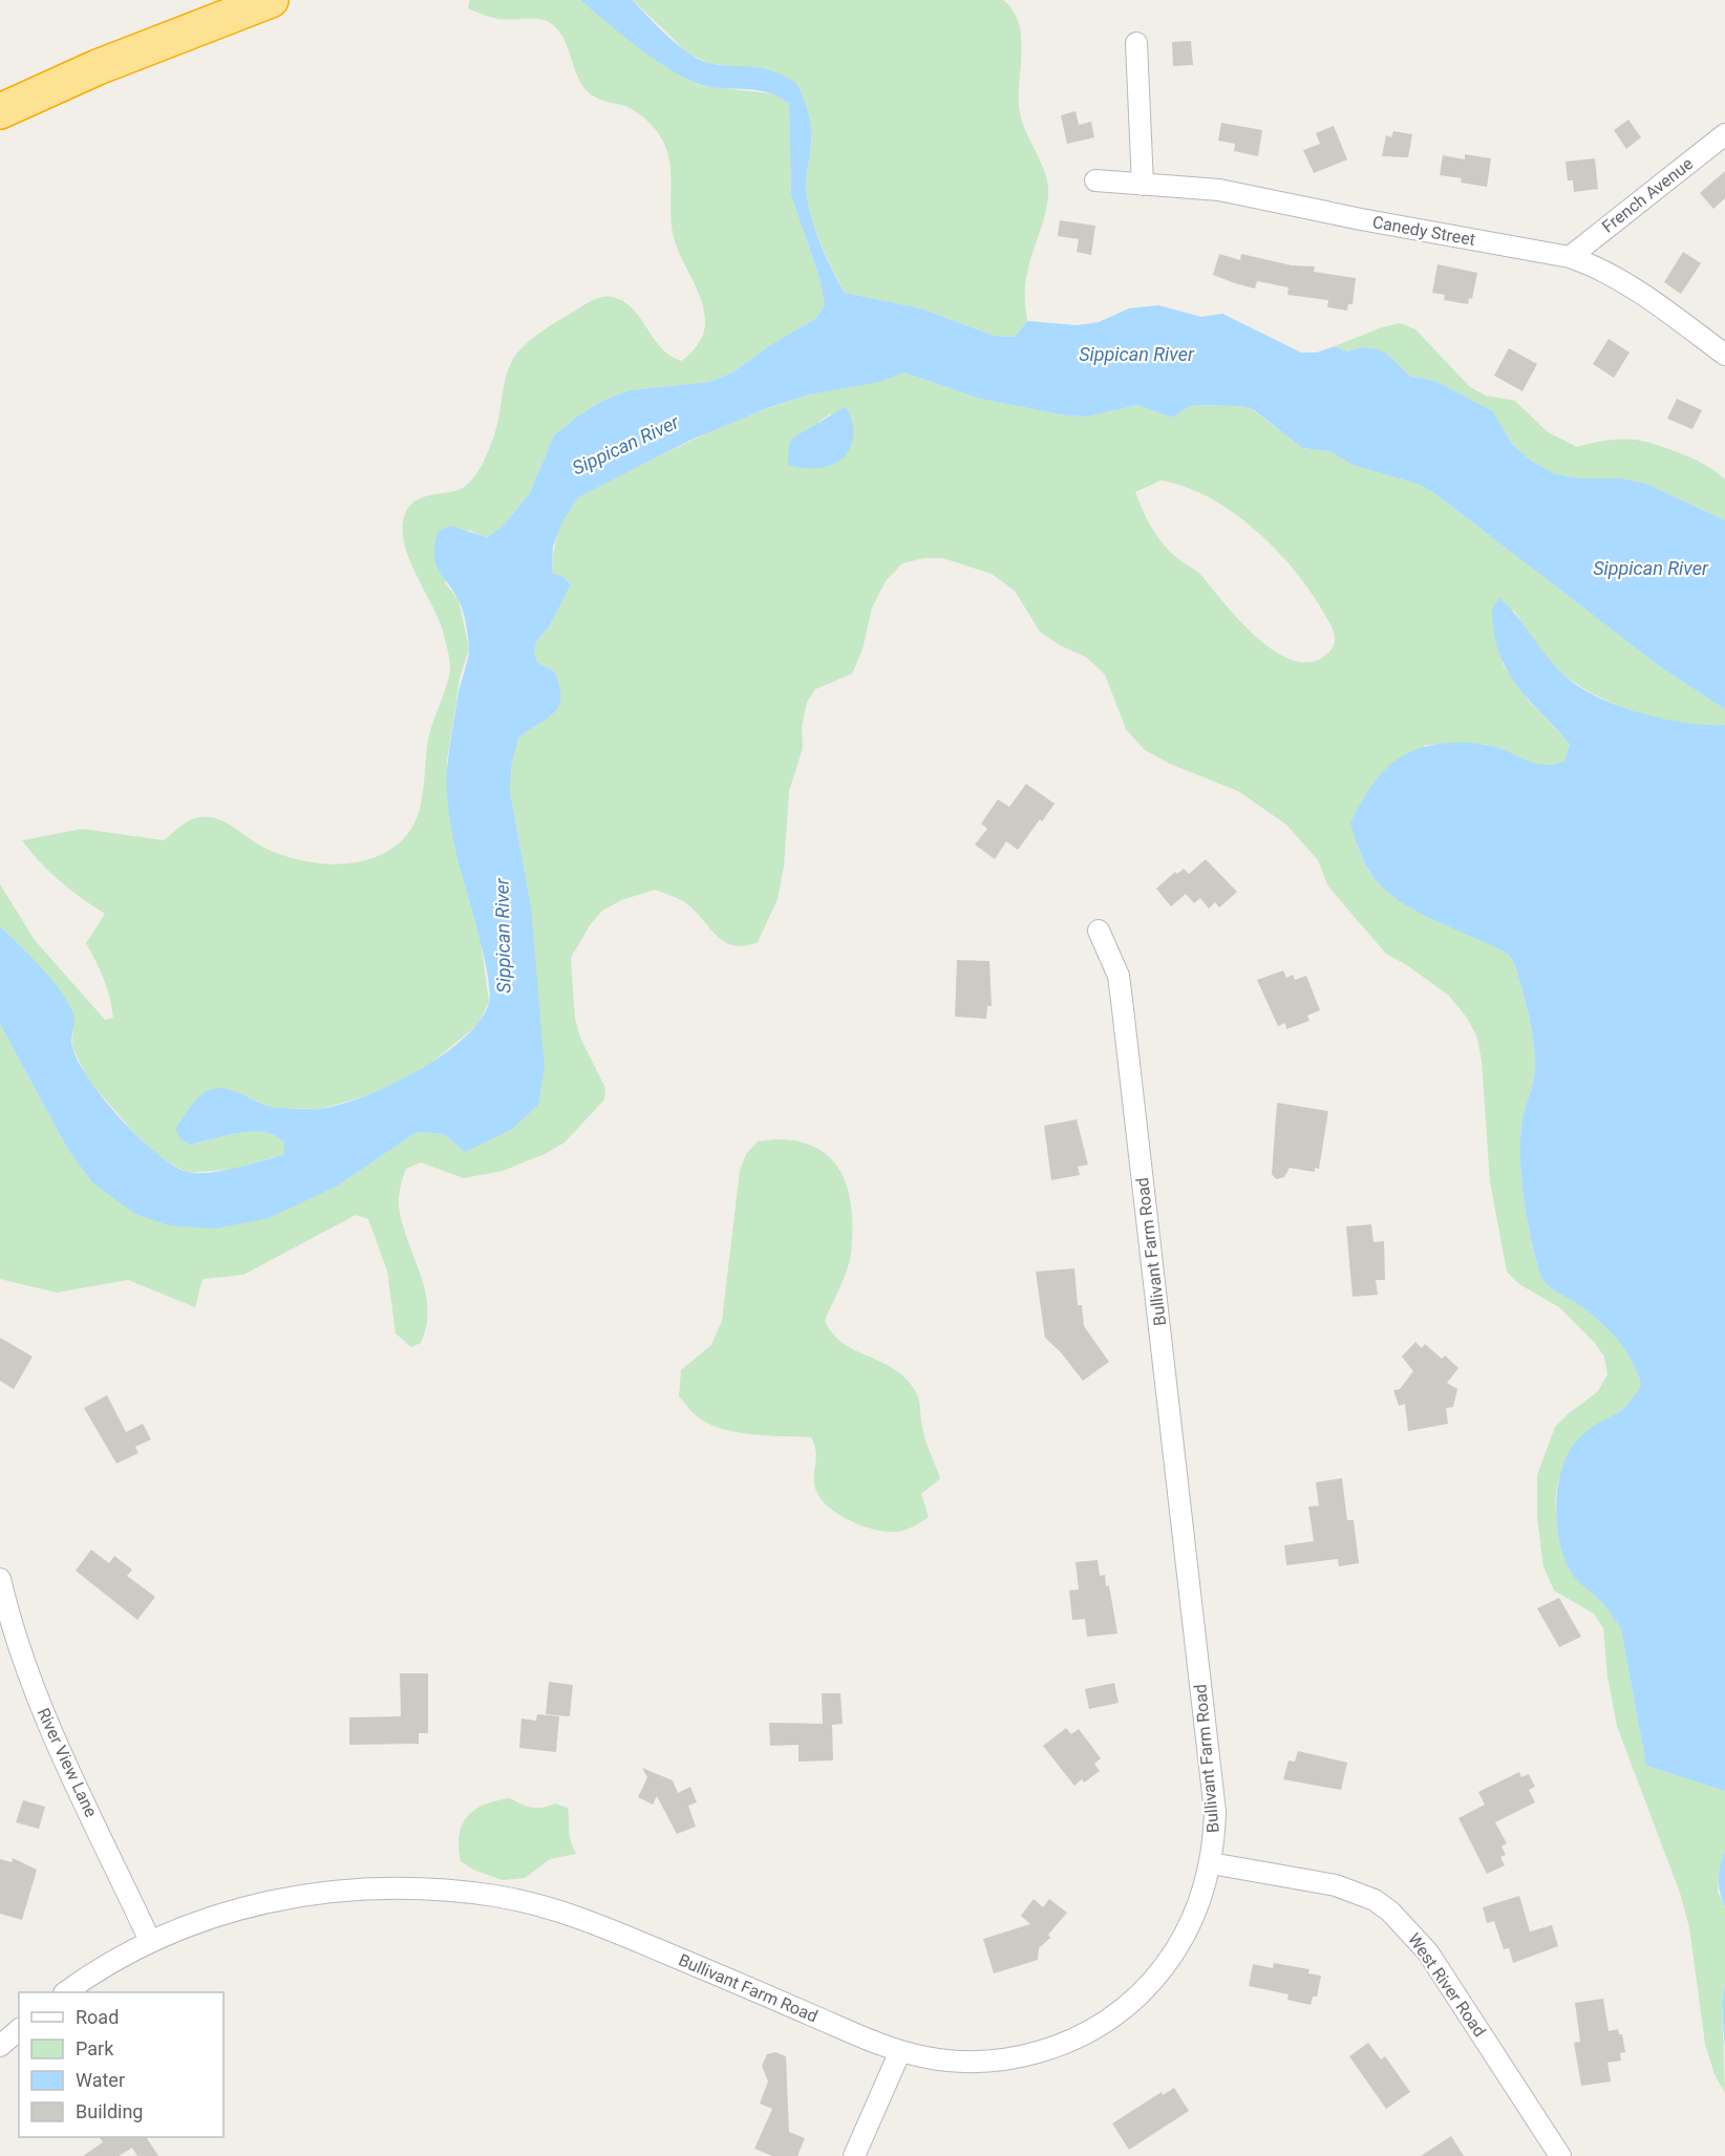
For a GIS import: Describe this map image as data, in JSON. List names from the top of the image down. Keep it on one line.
{"streets":{"street":["French Avenue","Canedy Street","Bullivant Farm Road","River View Lane","West River Road"]},"crossings":[["French Avenue","Canedy Street"],["Bullivant Farm Road","River View Lane"],["Bullivant Farm Road","West River Road"]],"water":["Sippican River"],"legend":["Road","Park","Water","Building"]}
